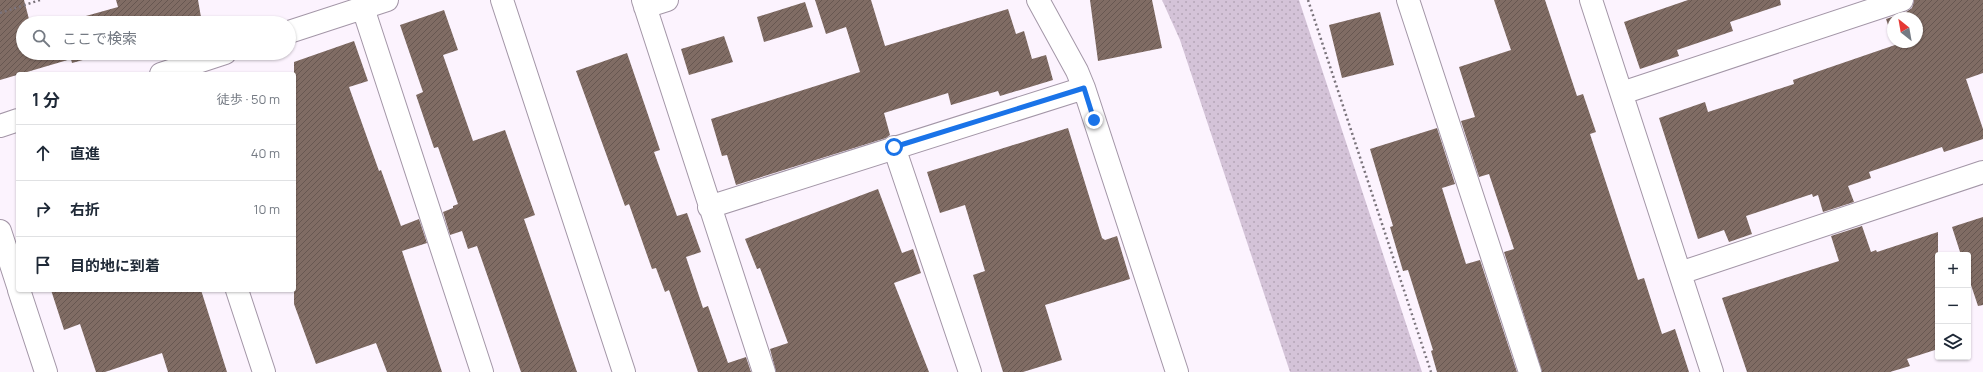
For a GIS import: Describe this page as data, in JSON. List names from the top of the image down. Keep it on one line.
{"north":"top left","page":{"search":"ここで検索","heading":["1 分","徒歩 · 50 m"],"list":[["直進","40 m"],["右折","10 m"],"目的地に到着"],"map_buttons":["+","−"]}}
